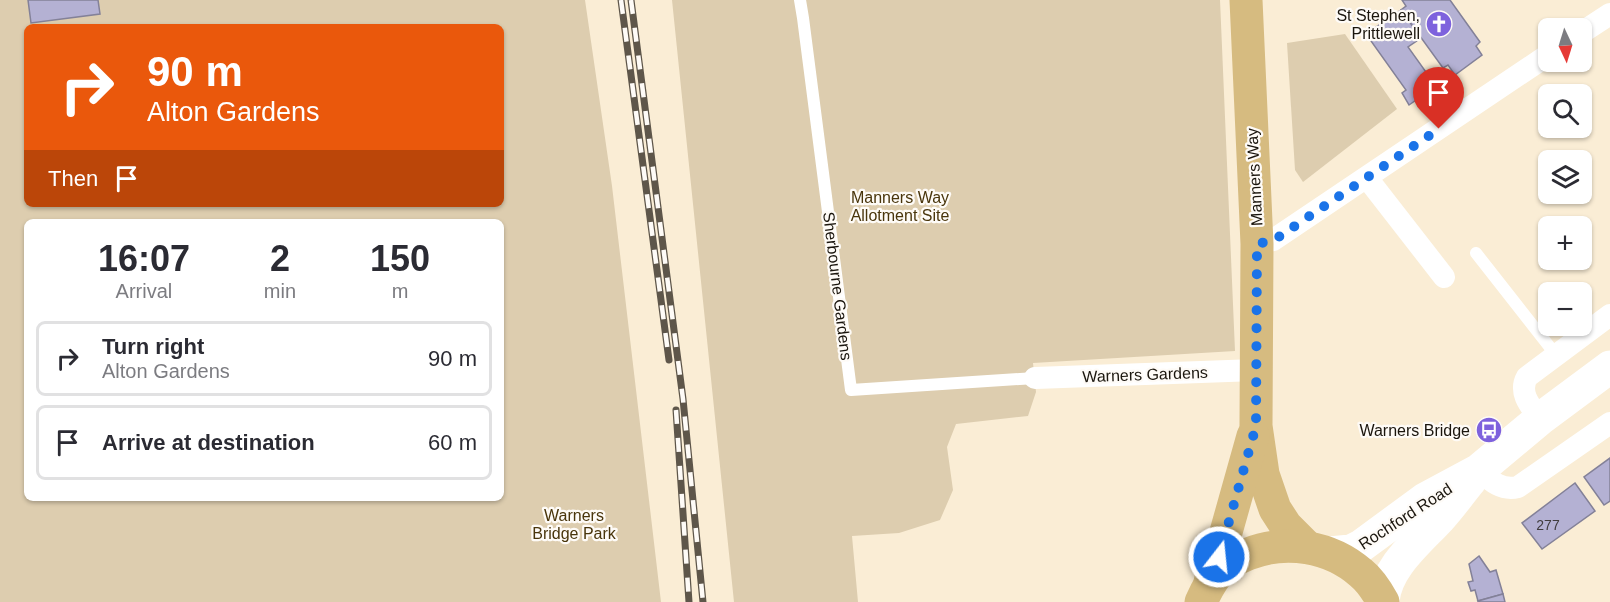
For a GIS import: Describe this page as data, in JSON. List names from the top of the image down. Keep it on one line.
{"streets":{"main road":["Manners Way"],"street":["Warners Gardens","Rochford Road"],"lane":["Sherbourne Gardens"]},"crossings":[["Manners Way","Warners Gardens"],["Manners Way","Rochford Road"],["Sherbourne Gardens","Warners Gardens"]],"parks":["Manners Way Allotment Site","Warners Bridge Park"],"places":{"church":["St Stephen, Prittlewell"],"bus stop":["Warners Bridge"]},"house_numbers":["277"],"north":"bottom","page":{"map_buttons":["+","−"],"turn":["90 m","Alton Gardens"],"then":"Then","eta":["16:07","Arrival","2","min","150","m"],"list":[{"name":"Turn right","note":"Alton Gardens","value":"90 m"},{"name":"Arrive at destination","value":"60 m"}]}}
